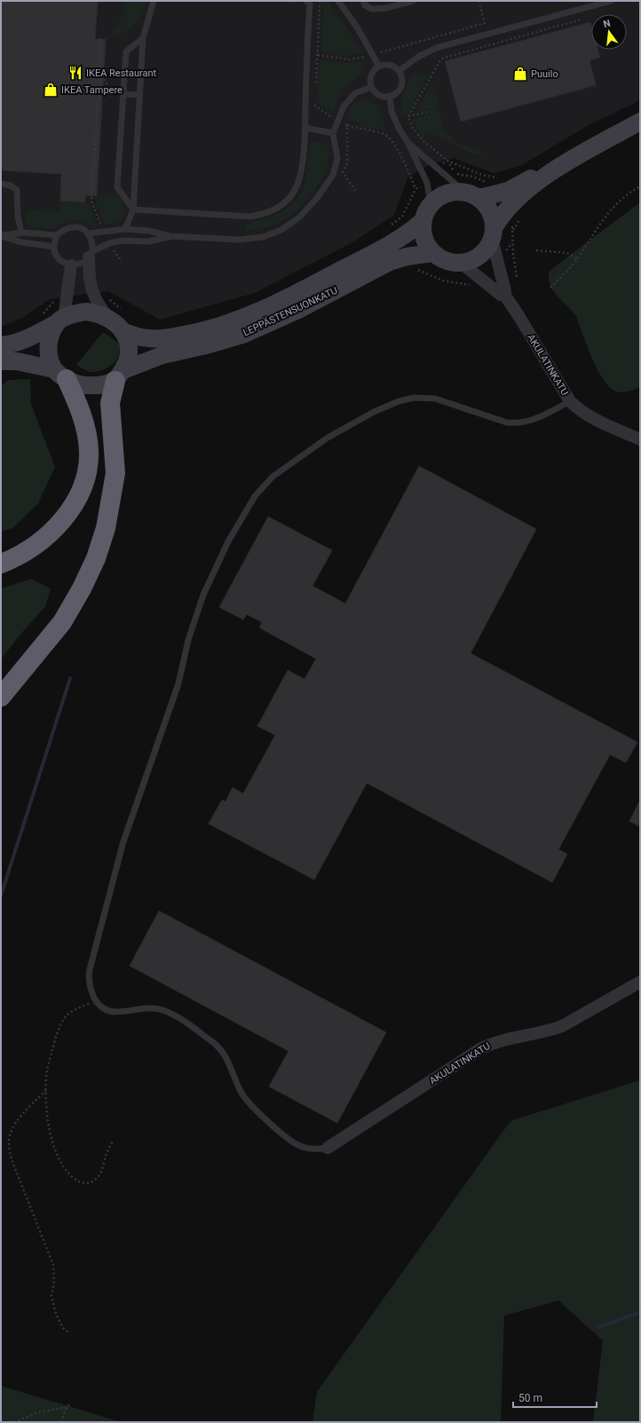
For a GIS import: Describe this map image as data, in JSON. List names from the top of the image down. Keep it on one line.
{"streets":{"main road":["LEPPÄSTENSUONKATU"],"street":["AKULATINKATU"]},"crossings":[["LEPPÄSTENSUONKATU","AKULATINKATU"]],"places":{"restaurant":["IKEA Restaurant"],"shop":["Puuilo","IKEA Tampere"]},"scale_bar":"50 m","north":"top"}
